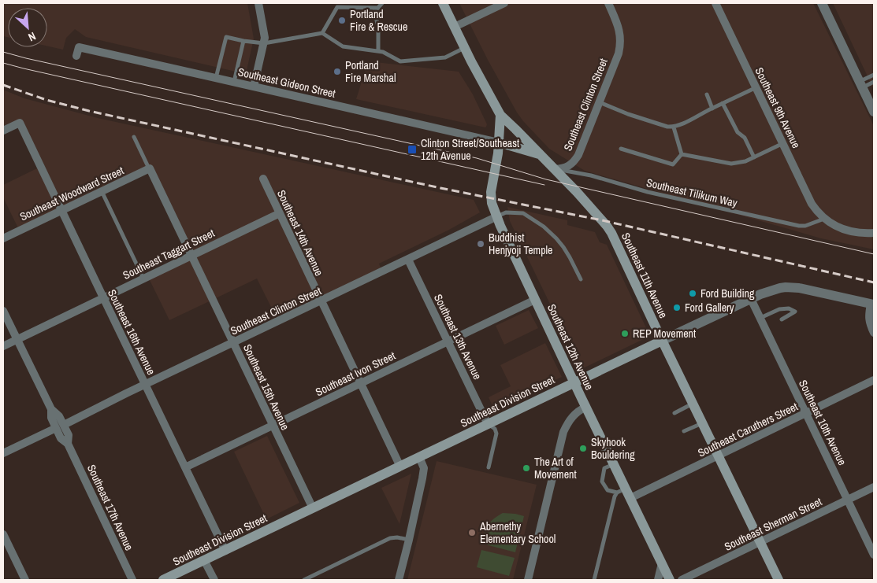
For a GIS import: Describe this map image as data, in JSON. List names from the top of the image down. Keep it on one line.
{"streets":{"main road":["Southeast 11th Avenue","Southeast 12th Avenue","Southeast Division Street"],"street":["Southeast Gideon Street","Southeast Clinton Street","Southeast 9th Avenue","Southeast Woodward Street","Southeast 14th Avenue","Southeast Taggart Street","Southeast 16th Avenue","Southeast 13th Avenue","Southeast Ivon Street","Southeast 15th Avenue","Southeast 10th Avenue","Southeast Caruthers Street","Southeast 17th Avenue","Southeast Sherman Street"],"lane":["Southeast Tilikum Way"]},"crossings":[["Southeast Gideon Street","Southeast 12th Avenue"],["Southeast Clinton Street","Southeast Tilikum Way"],["Southeast Clinton Street","Southeast 14th Avenue"],["Southeast Clinton Street","Southeast 11th Avenue"],["Southeast Clinton Street","Southeast 16th Avenue"],["Southeast Clinton Street","Southeast 13th Avenue"],["Southeast Clinton Street","Southeast 12th Avenue"],["Southeast Clinton Street","Southeast 15th Avenue"],["Southeast Clinton Street","Southeast 17th Avenue"],["Southeast 9th Avenue","Southeast Tilikum Way"],["Southeast Tilikum Way","Southeast 11th Avenue"],["Southeast Woodward Street","Southeast 16th Avenue"],["Southeast Woodward Street","Southeast 15th Avenue"],["Southeast 14th Avenue","Southeast Taggart Street"],["Southeast 14th Avenue","Southeast Ivon Street"],["Southeast 14th Avenue","Southeast Division Street"],["Southeast Taggart Street","Southeast 16th Avenue"],["Southeast Taggart Street","Southeast 15th Avenue"],["Southeast Taggart Street","Southeast 17th Avenue"],["Southeast 11th Avenue","Southeast 12th Avenue"],["Southeast 11th Avenue","Southeast Division Street"],["Southeast 11th Avenue","Southeast Caruthers Street"],["Southeast 11th Avenue","Southeast Sherman Street"],["Southeast 16th Avenue","Southeast Ivon Street"],["Southeast 16th Avenue","Southeast Division Street"],["Southeast 13th Avenue","Southeast Ivon Street"],["Southeast 13th Avenue","Southeast Division Street"],["Southeast 12th Avenue","Southeast Ivon Street"],["Southeast 12th Avenue","Southeast Division Street"],["Southeast 12th Avenue","Southeast Caruthers Street"],["Southeast Ivon Street","Southeast 15th Avenue"],["Southeast 15th Avenue","Southeast Division Street"],["Southeast Division Street","Southeast 10th Avenue"],["Southeast 10th Avenue","Southeast Caruthers Street"],["Southeast 10th Avenue","Southeast Sherman Street"]],"places":{"other":["Portland Fire & Rescue","Portland Fire Marshal","Buddhist Henjyoji Temple","Ford Building","Ford Gallery","REP Movement","Skyhook Bouldering","The Art of Movement","Abernethy Elementary School"],"transit":["Clinton Street/Southeast 12th Avenue"]},"north":"bottom right"}
